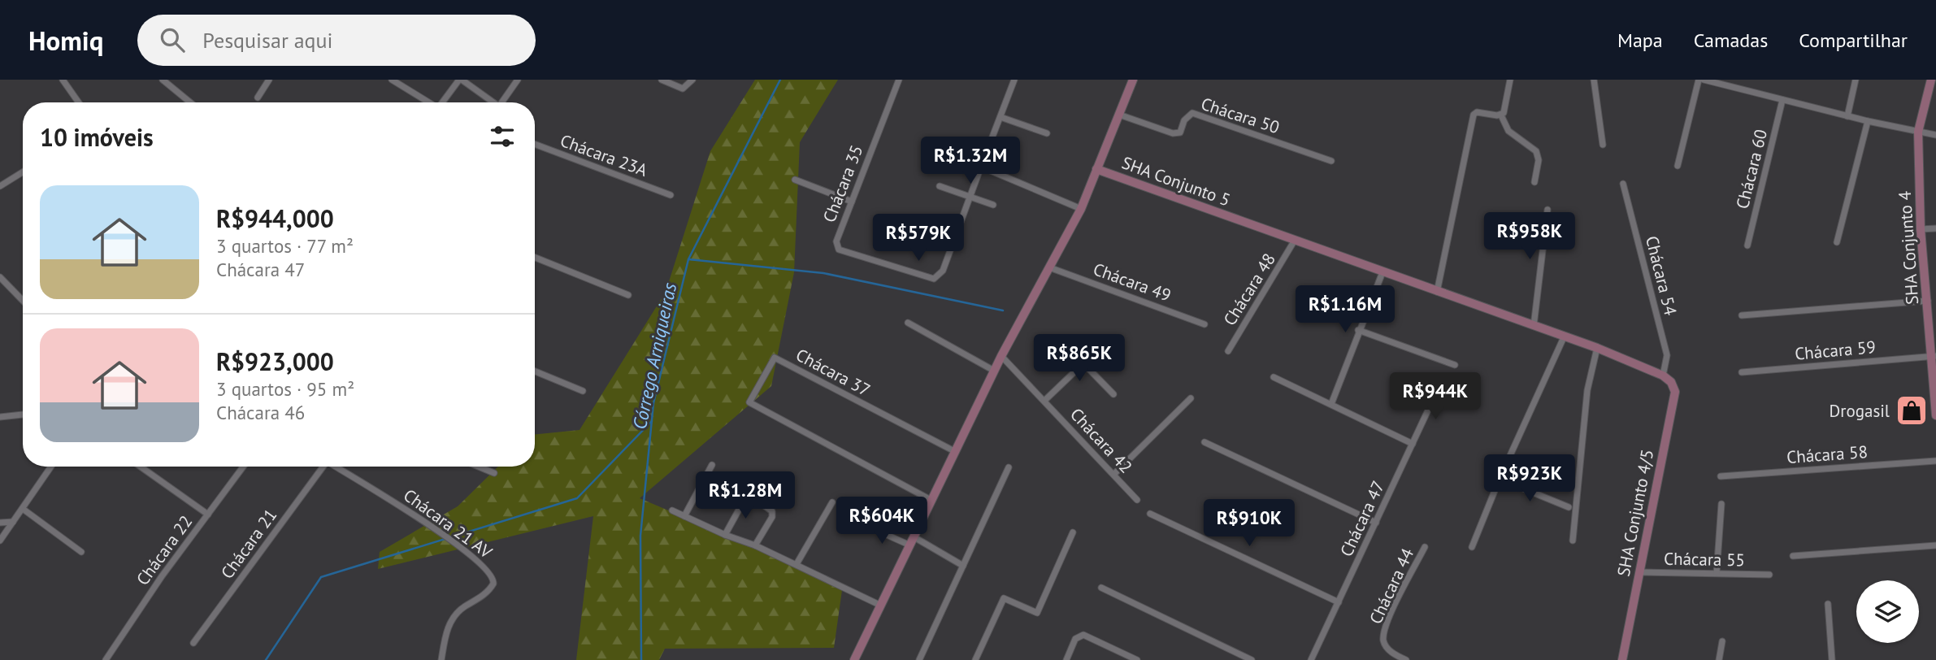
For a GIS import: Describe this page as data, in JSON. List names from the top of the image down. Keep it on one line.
{"streets":{"street":["Chácara 50","Chácara 23A","Chácara 60","SHA Conjunto 5","Chácara 35","SHA Conjunto 4","Chácara 54","Chácara 49","Chácara 48","Chácara 59","Chácara 37","Chácara 42","Chácara 58","SHA Conjunto 4/5","Chácara 47","Chácara 21 AV","Chácara 21","Chácara 22","Chácara 55","Chácara 44"]},"crossings":[["SHA Conjunto 5","Chácara 54"],["SHA Conjunto 5","Chácara 49"],["SHA Conjunto 5","Chácara 48"],["SHA Conjunto 5","Chácara 37"],["SHA Conjunto 5","Chácara 42"],["SHA Conjunto 5","SHA Conjunto 4/5"],["SHA Conjunto 4","Chácara 59"],["Chácara 54","SHA Conjunto 4/5"],["SHA Conjunto 4/5","Chácara 55"]],"water":["Córrego Arniqueiras"],"places":{"shop":["Drogasil"]},"page":{"header":"Homiq","search":"Pesquisar aqui","nav":["Mapa","Camadas","Compartilhar"],"heading":"10 imóveis","price":["R$1.32M","R$958K","R$579K","R$1.16M","R$865K","R$944K","R$923K","R$1.28M","R$604K","R$910K"],"list":[{"name":"R$944,000","note":"3 quartos · 77 m² · Chácara 47"},{"name":"R$923,000","note":"3 quartos · 95 m² · Chácara 46"}]}}
